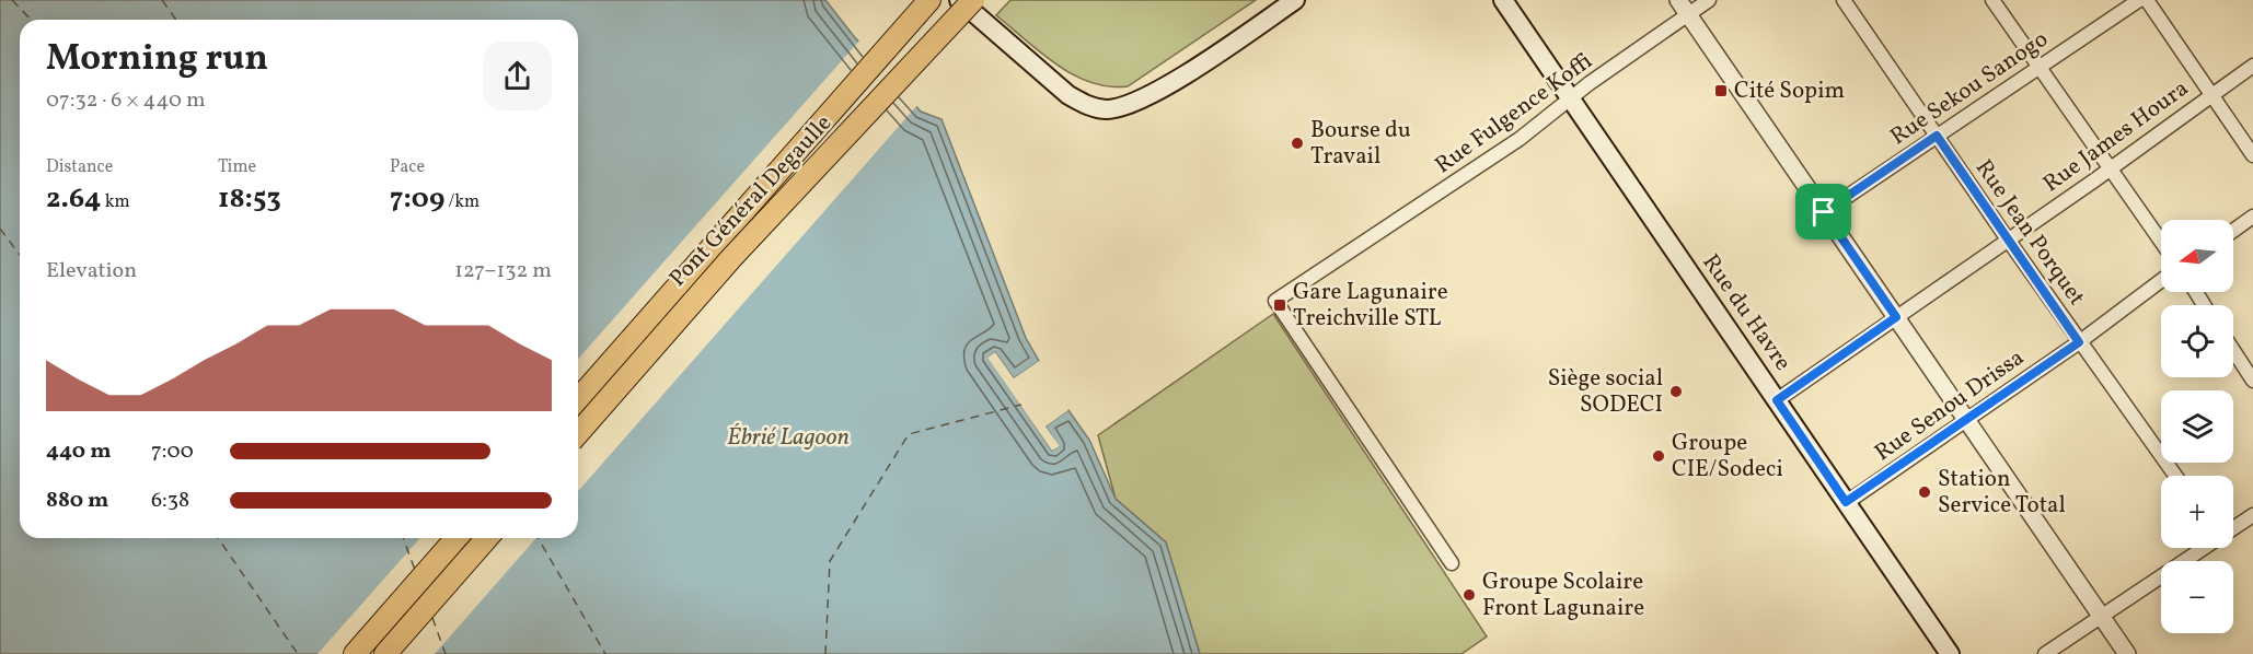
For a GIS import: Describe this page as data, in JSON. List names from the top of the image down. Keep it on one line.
{"streets":{"highway":["Pont Général Degaulle"],"main road":["Rue du Havre"],"street":["Rue Sekou Sanogo","Rue Fulgence Koffi","Rue James Houra","Rue Jean Porquet","Rue Senou Drissa"]},"crossings":[["Rue Sekou Sanogo","Rue Jean Porquet"],["Rue Fulgence Koffi","Rue du Havre"],["Rue James Houra","Rue Jean Porquet"],["Rue James Houra","Rue du Havre"],["Rue Jean Porquet","Rue Senou Drissa"],["Rue du Havre","Rue Senou Drissa"]],"water":["Ébrié Lagoon"],"places":{"transit":["Cité Sopim","Gare Lagunaire Treichville STL"],"other":["Bourse du Travail","Siège social SODECI","Groupe CIE/Sodeci","Station Service Total","Groupe Scolaire Front Lagunaire"]},"north":"left","page":{"heading":["Morning run","07:32 · 6 × 440 m"],"stats":[["Distance","2.64 km"],["Time","18:53"],["Pace","7:09 /km"]],"map_buttons":["+","−"],"chart":["Elevation","127–132 m"],"list":[{"name":"440 m","note":"7:00"},{"name":"880 m","note":"6:38"}]}}
